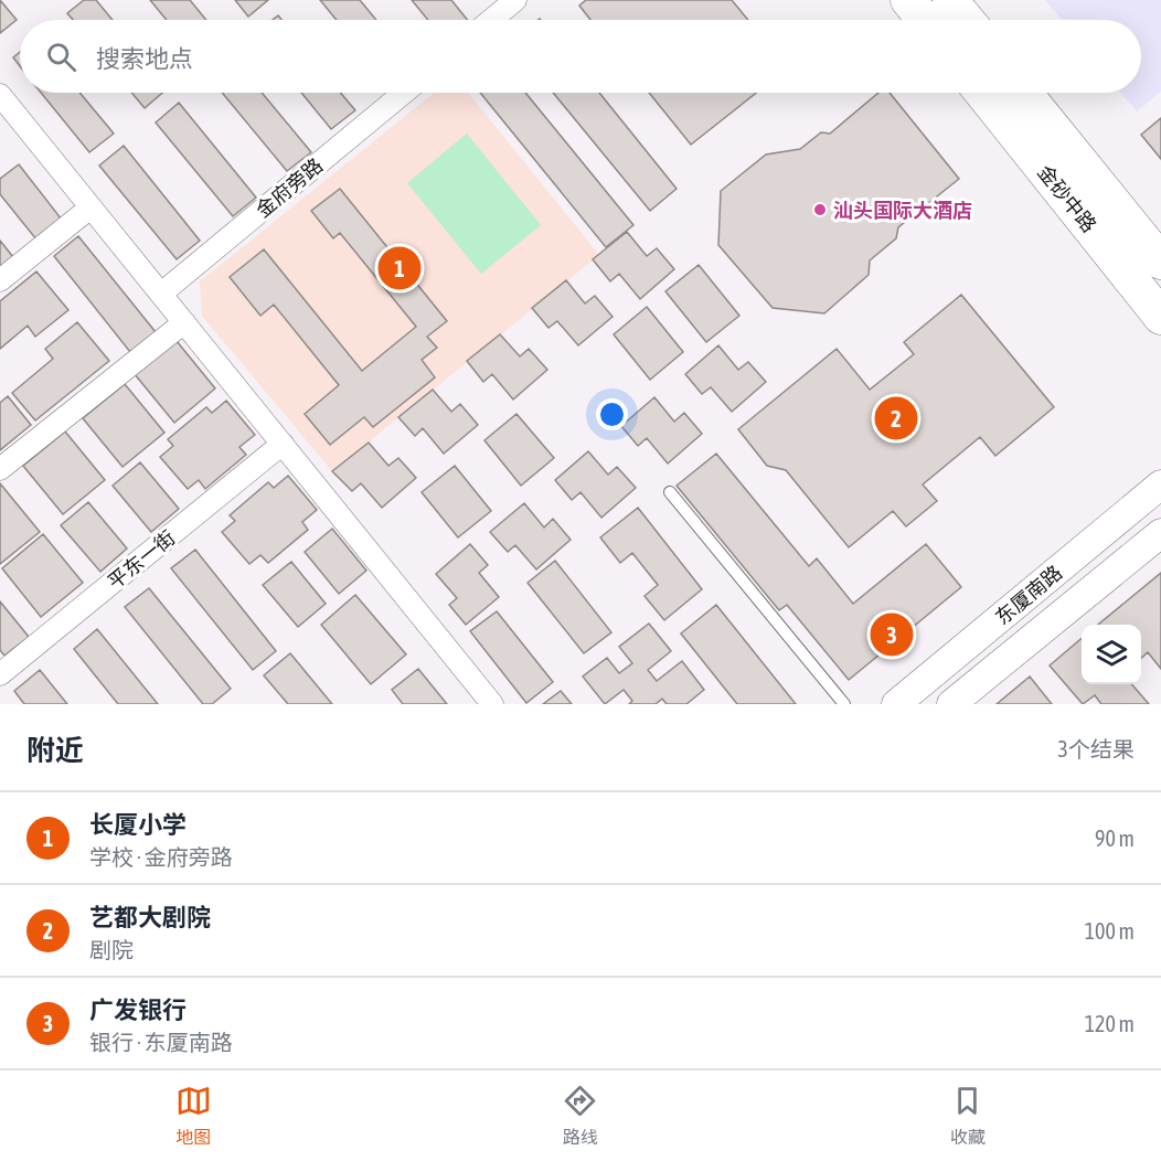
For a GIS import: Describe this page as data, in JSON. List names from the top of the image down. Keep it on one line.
{"streets":{"main road":["金砂中路"],"street":["金府旁路","平东一街","东厦南路"]},"places":["汕头国际大酒店"],"page":{"search":"搜索地点","pins":["1","2","3"],"heading":["附近","3个结果"],"list":[{"mark":"1","name":"长厦小学","note":"学校 · 金府旁路","value":"90 m"},{"mark":"2","name":"艺都大剧院","note":"剧院","value":"100 m"},{"mark":"3","name":"广发银行","note":"银行 · 东厦南路","value":"120 m"}],"nav":["地图","路线","收藏"]}}
